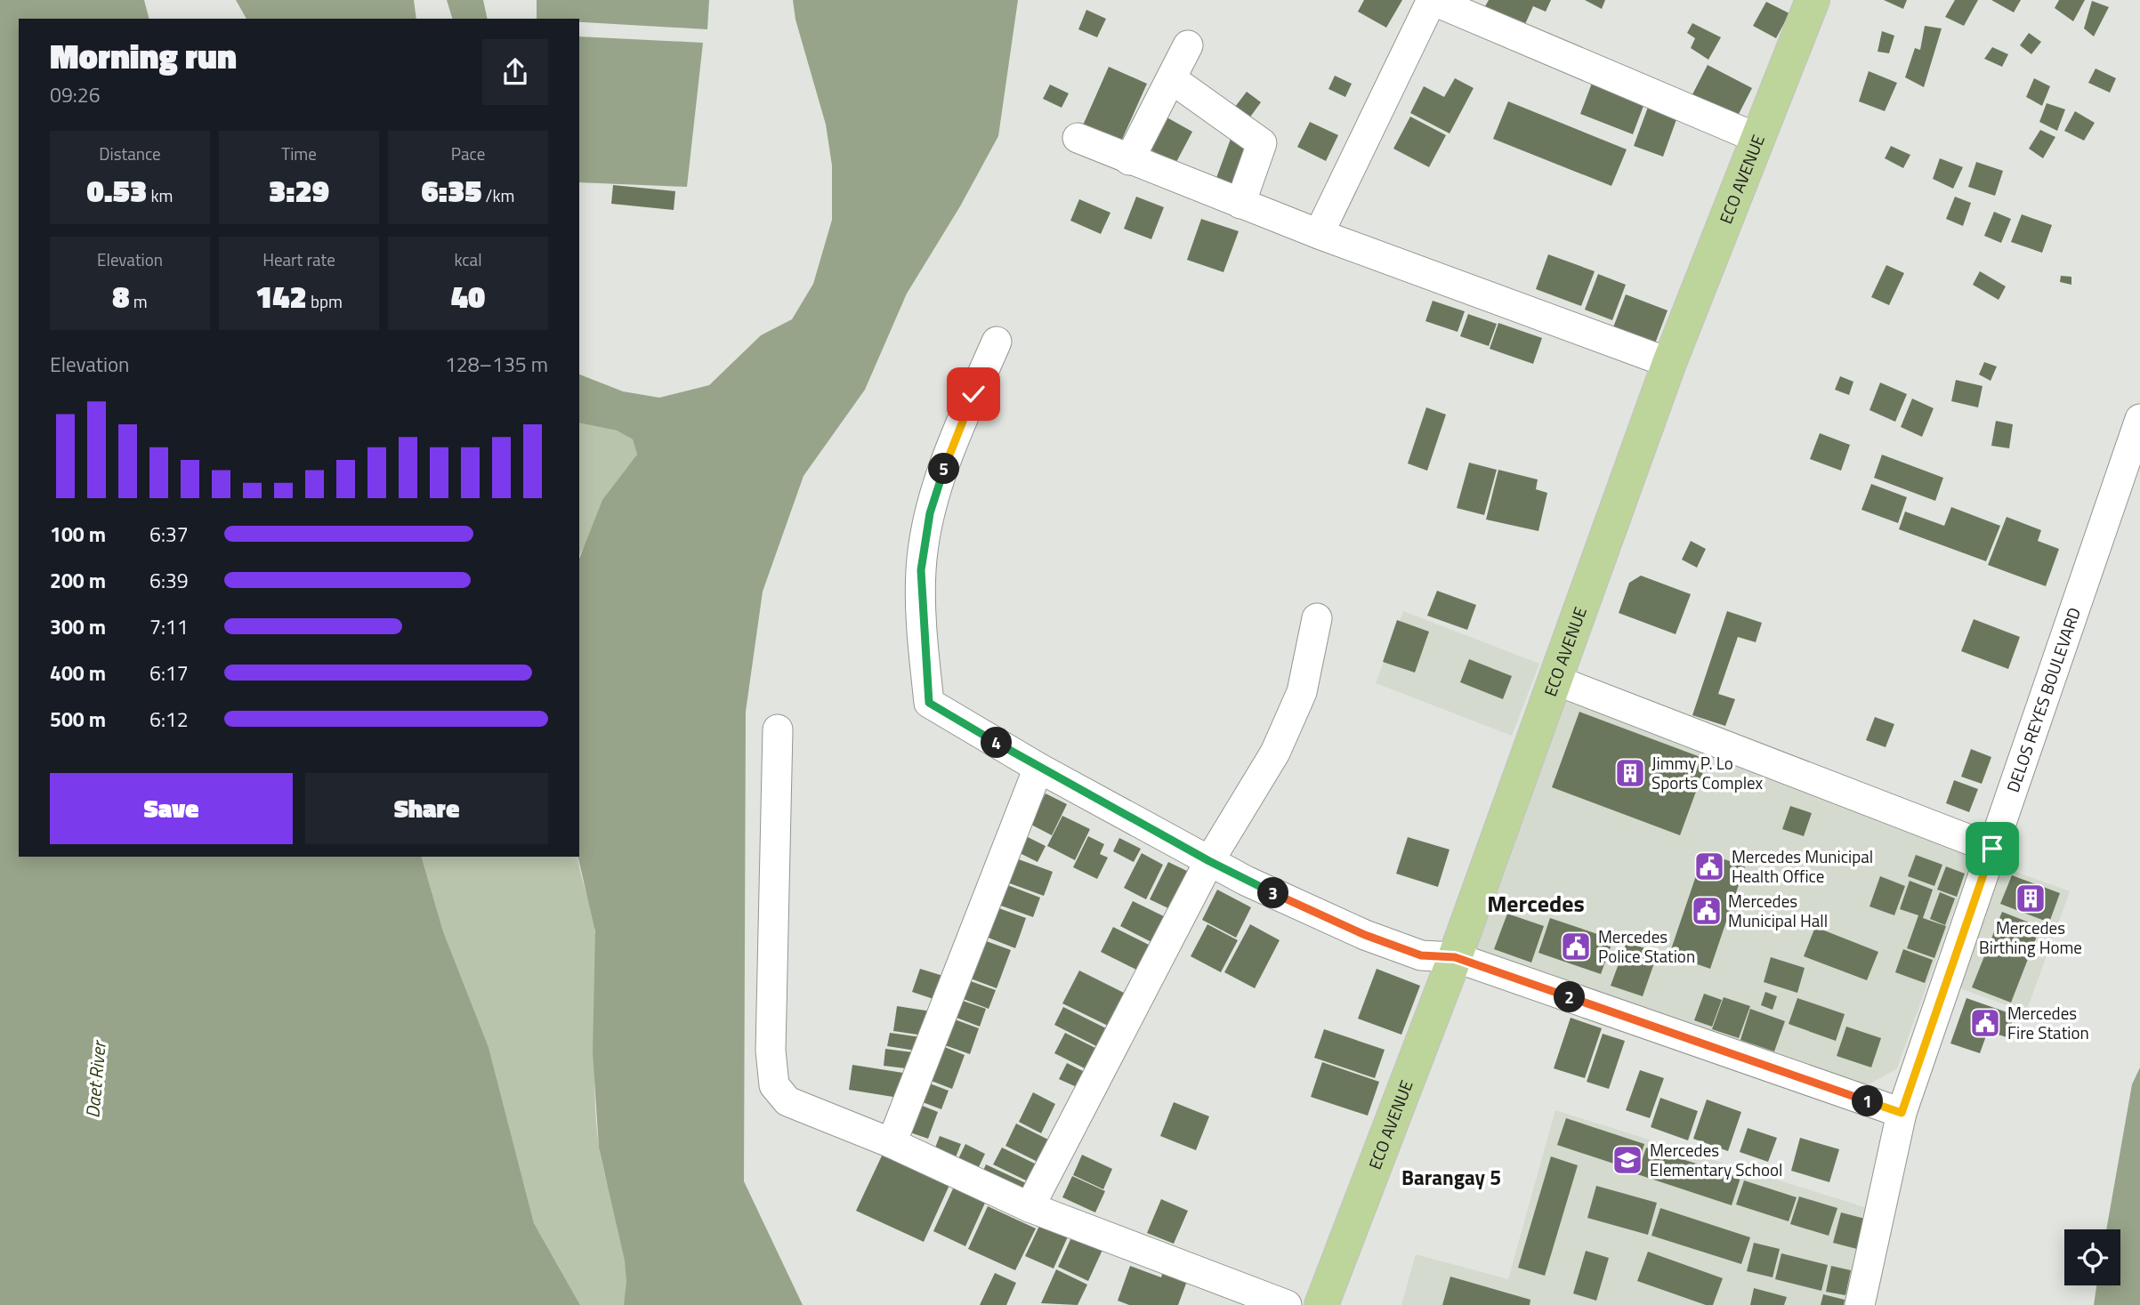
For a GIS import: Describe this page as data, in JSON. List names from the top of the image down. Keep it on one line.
{"streets":{"main road":["ECO AVENUE"],"street":["DELOS REYES BOULEVARD"]},"districts":["Mercedes","Barangay 5"],"water":["Daet River"],"places":{"building":["Jimmy P. Lo Sports Complex","Mercedes Birthing Home"],"public building":["Mercedes Municipal Health Office","Mercedes Municipal Hall","Mercedes Police Station","Mercedes Fire Station"],"school or university":["Mercedes Elementary School"]},"page":{"heading":["Morning run","09:26"],"stats":[["Distance","0.53 km"],["Time","3:29"],["Pace","6:35 /km"],["Elevation","8 m"],["Heart rate","142 bpm"],["kcal","40"]],"chart":["Elevation","128–135 m"],"pins":["5","4","3","2","1"],"list":[{"name":"100 m","note":"6:37"},{"name":"200 m","note":"6:39"},{"name":"300 m","note":"7:11"},{"name":"400 m","note":"6:17"},{"name":"500 m","note":"6:12"}],"buttons":["Save","Share"]}}
